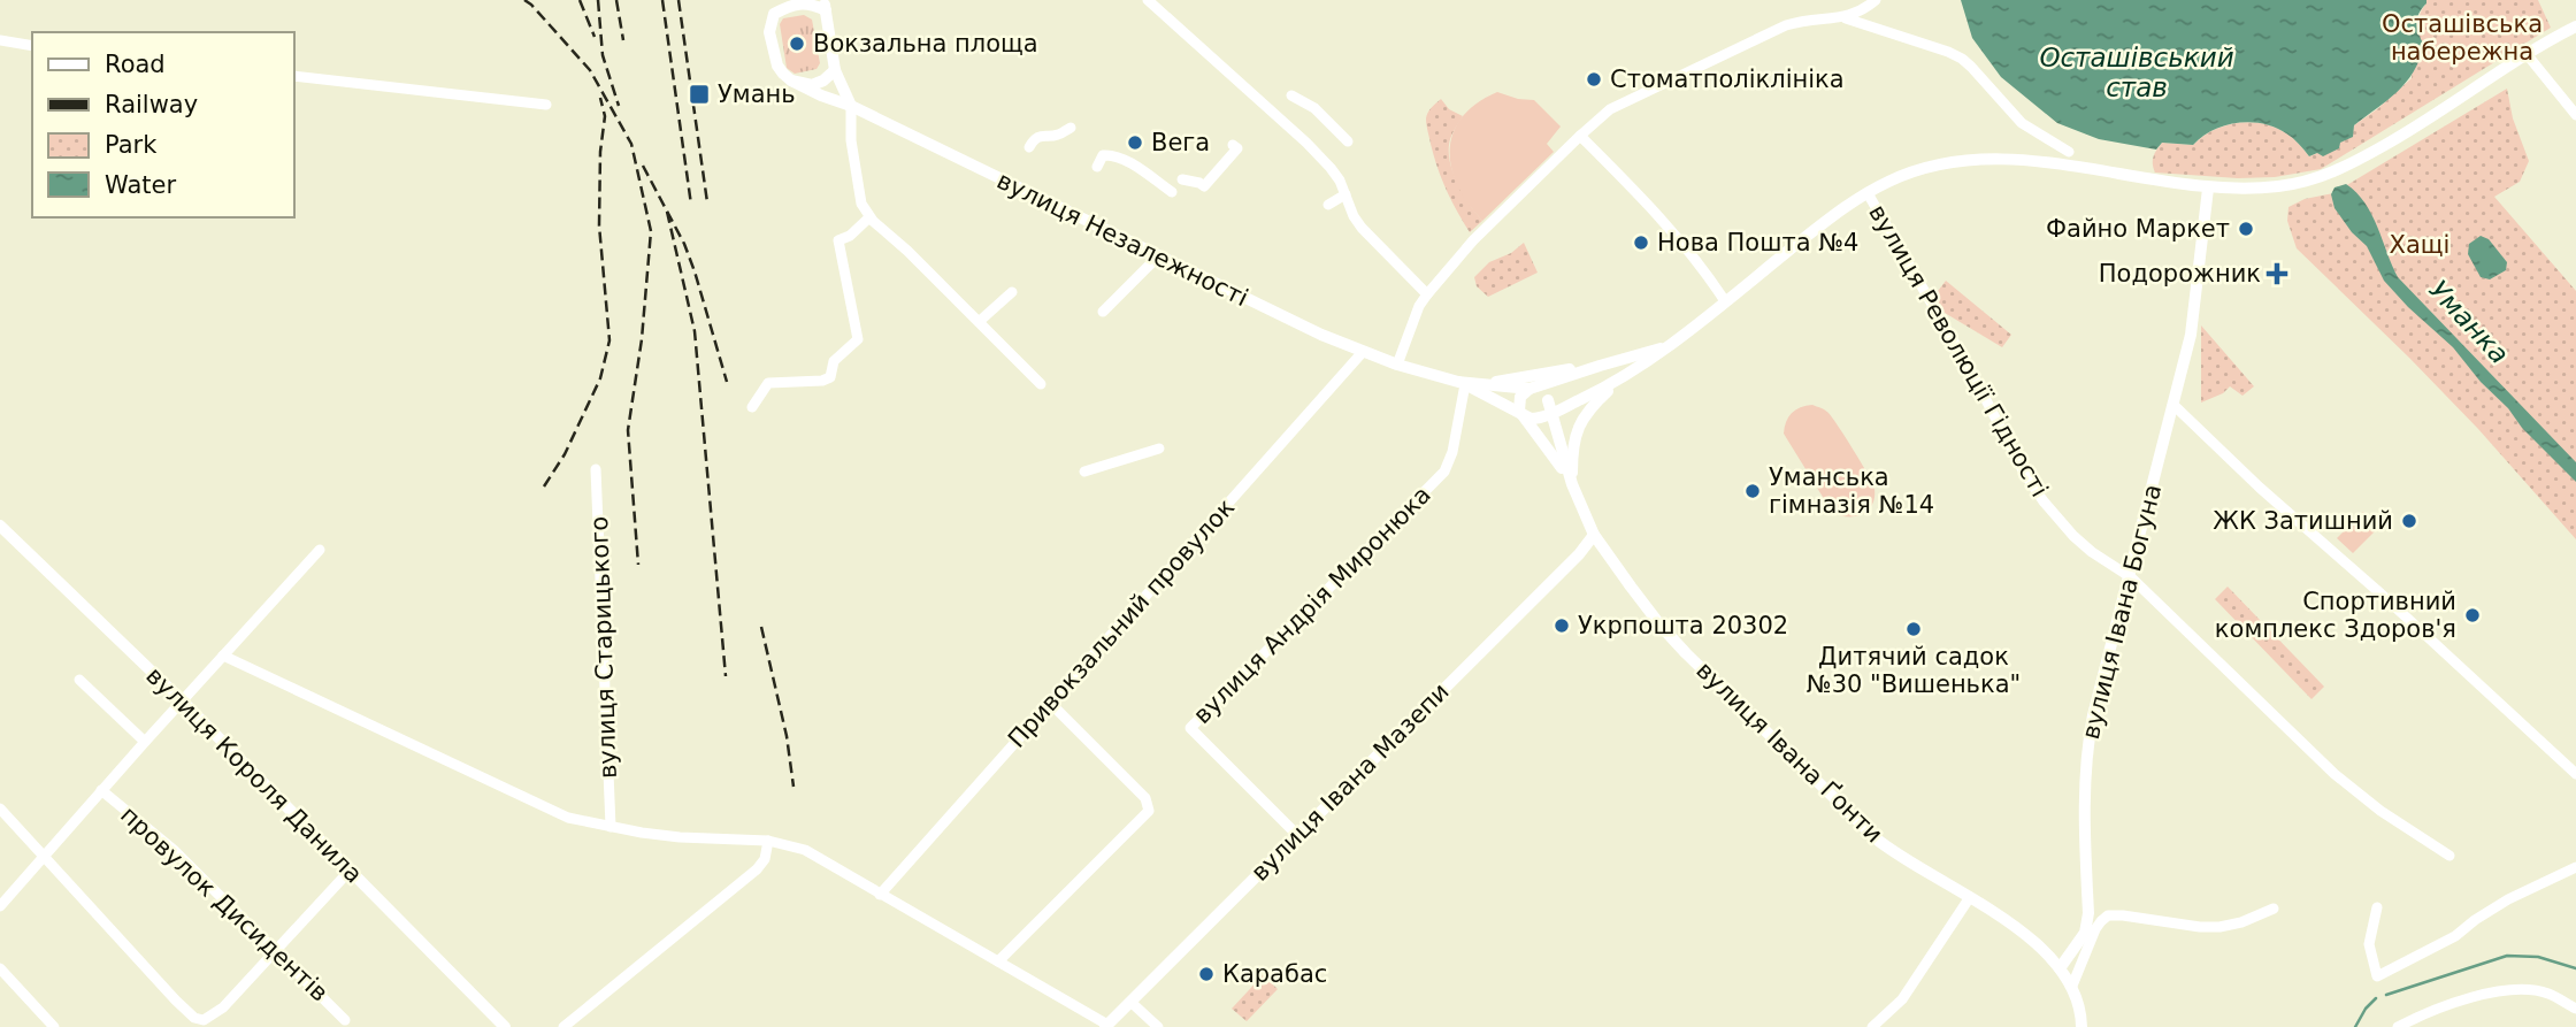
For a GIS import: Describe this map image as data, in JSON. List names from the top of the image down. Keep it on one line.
{"streets":{"main road":["вулиця Незалежності","вулиця Івана Богуна","вулиця Івана Ґонти","вулиця Короля Данила","вулиця Івана Мазепи"],"street":["вулиця Революції Гідності","вулиця Андрія Миронюка","Привокзальний провулок","вулиця Старицького","провулок Дисидентів"]},"crossings":[["вулиця Незалежності","вулиця Революції Гідності"],["вулиця Незалежності","вулиця Андрія Миронюка"],["вулиця Незалежності","вулиця Івана Богуна"],["вулиця Незалежності","Привокзальний провулок"],["вулиця Незалежності","вулиця Івана Ґонти"],["вулиця Революції Гідності","вулиця Івана Богуна"],["вулиця Андрія Миронюка","вулиця Івана Мазепи"],["вулиця Івана Богуна","вулиця Івана Ґонти"],["вулиця Івана Ґонти","вулиця Івана Мазепи"]],"water":["Осташівський став","Уманка"],"parks":["Осташівська набережна","Хащі"],"places":{"other":["Вокзальна площа","Стоматполіклініка","Вега","Файно Маркет","Нова Пошта №4","Уманська гімназія №14","ЖК Затишний","Спортивний комплекс Здоров'я","Укрпошта 20302","Дитячий садок №30 \"Вишенька\"","Карабас"],"transit":["Умань"],"health":["Подорожник"]},"legend":["Road","Railway","Park","Water"]}
